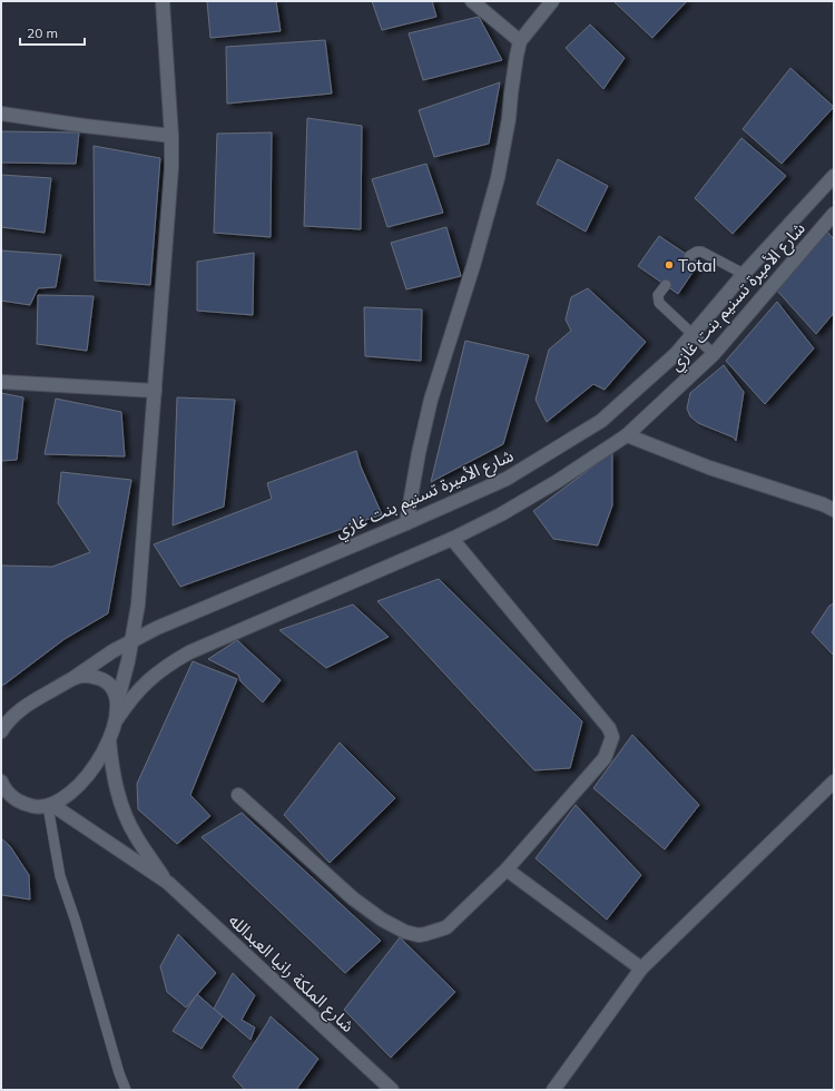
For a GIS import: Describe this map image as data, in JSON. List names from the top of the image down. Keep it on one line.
{"streets":{"street":["شارع الأميرة تسنيم بنت غازي","شارع الملكة رانيا العبدالله"]},"places":["Total"],"scale_bar":"20 m"}
